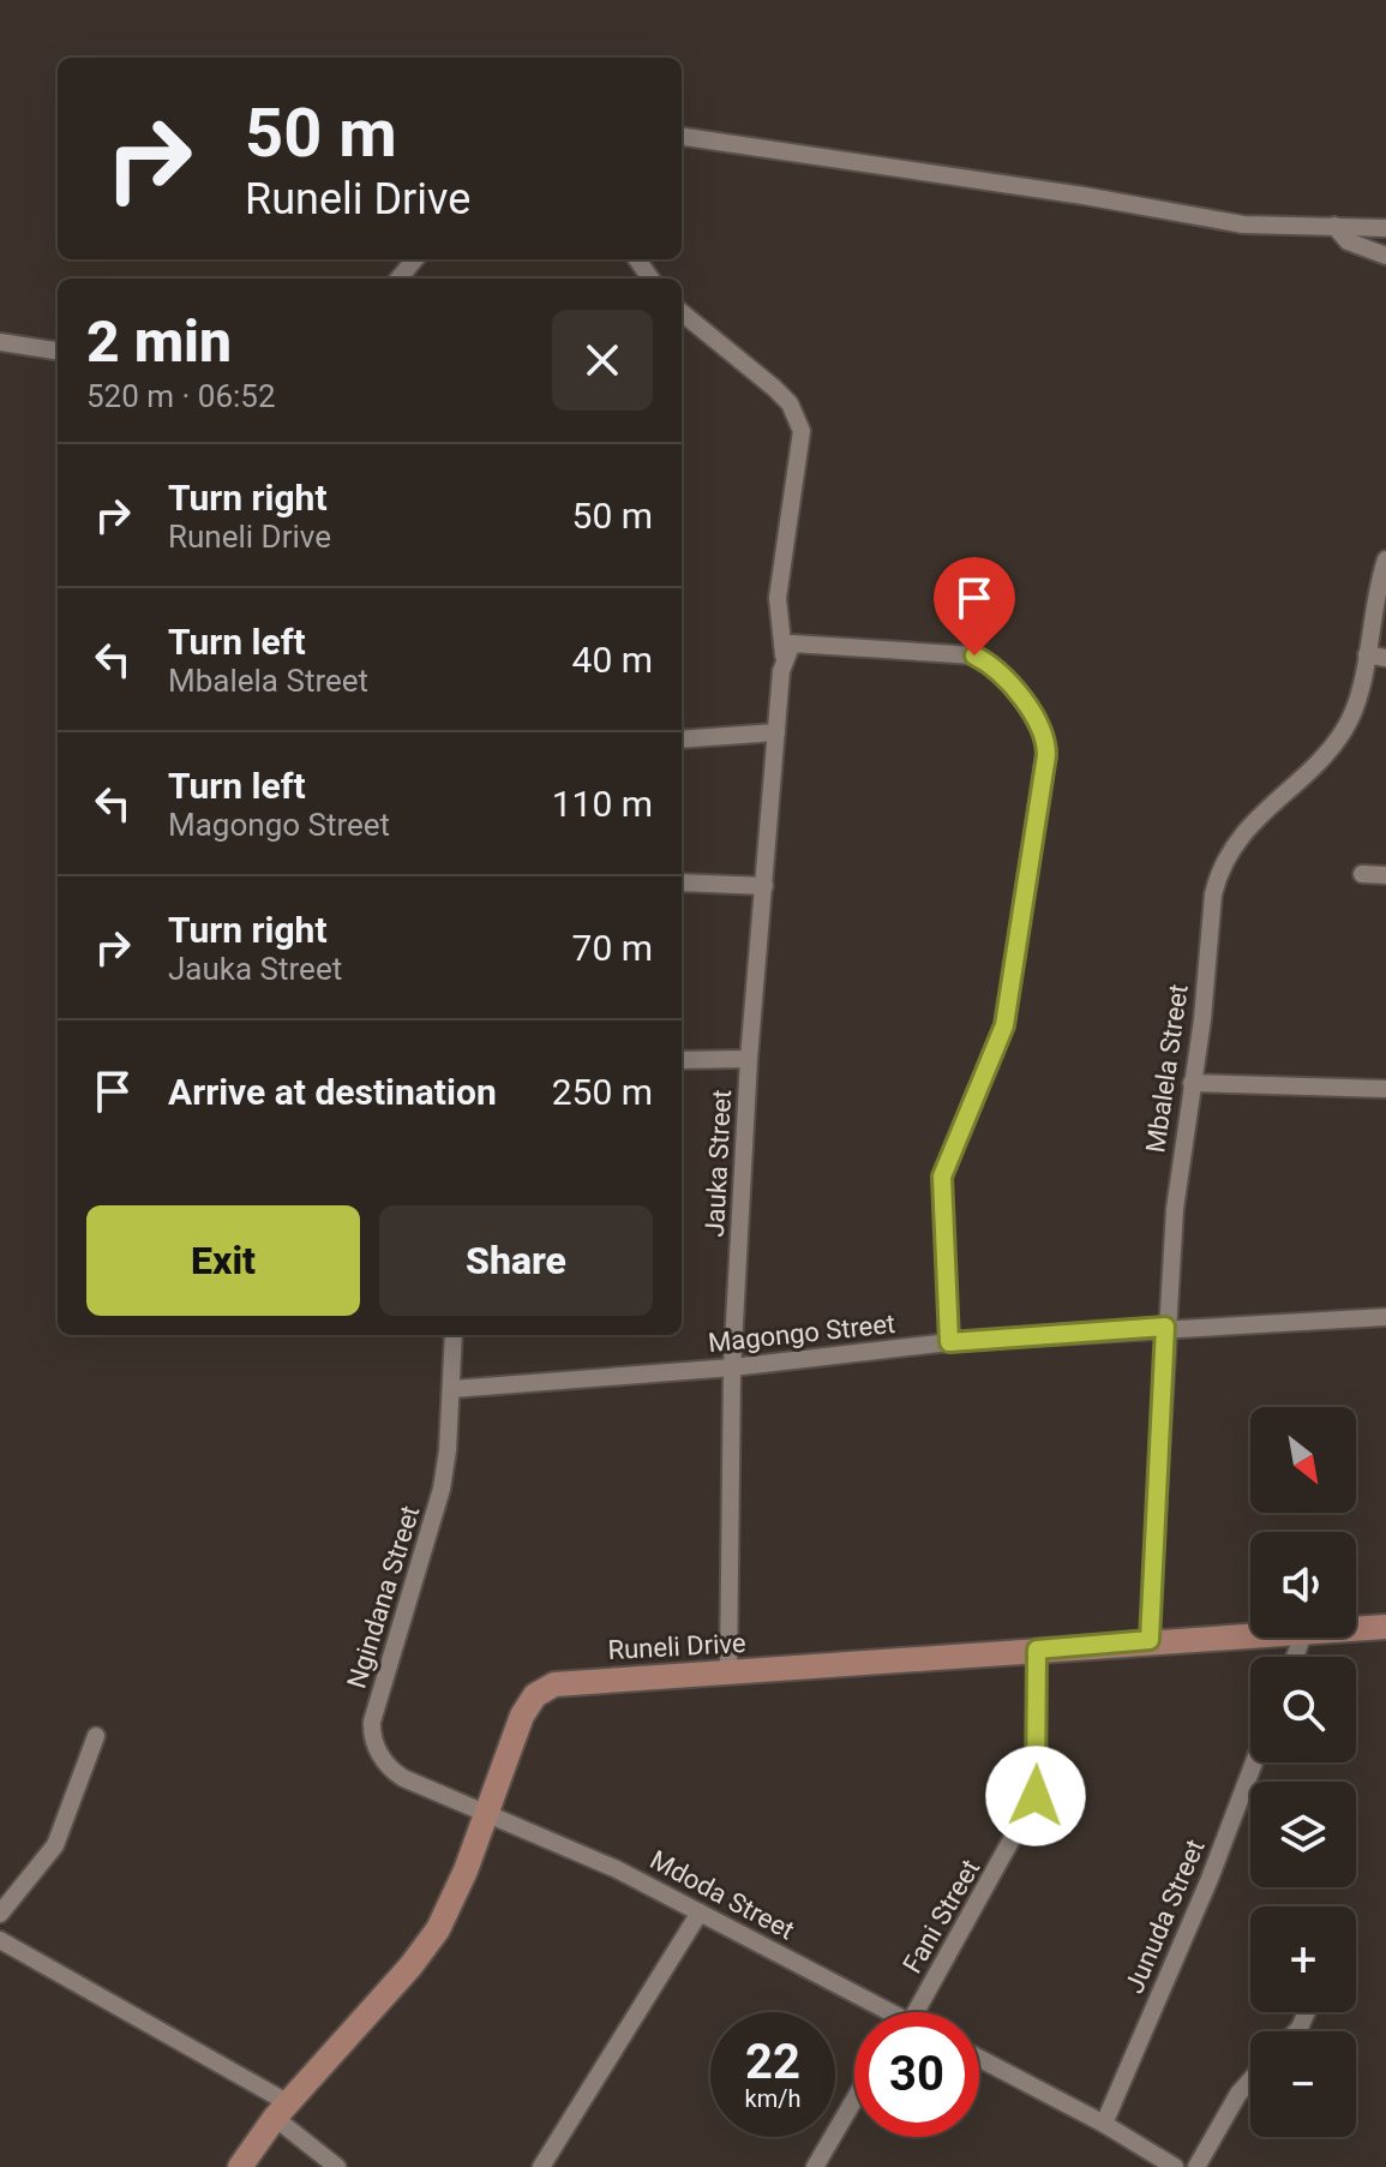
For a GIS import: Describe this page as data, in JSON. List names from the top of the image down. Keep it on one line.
{"streets":{"street":["Mbalela Street","Jauka Street","Magongo Street","Ngindana Street","Runeli Drive","Mdoda Street","Fani Street","Junuda Street"]},"crossings":[["Mbalela Street","Magongo Street"],["Mbalela Street","Runeli Drive"],["Jauka Street","Magongo Street"],["Jauka Street","Runeli Drive"],["Magongo Street","Ngindana Street"],["Ngindana Street","Runeli Drive"],["Ngindana Street","Mdoda Street"],["Runeli Drive","Mdoda Street"],["Runeli Drive","Fani Street"]],"north":"bottom right","page":{"turn":["50 m","Runeli Drive"],"heading":["2 min","520 m · 06:52"],"list":[{"name":"Turn right","note":"Runeli Drive","value":"50 m"},{"name":"Turn left","note":"Mbalela Street","value":"40 m"},{"name":"Turn left","note":"Magongo Street","value":"110 m"},{"name":"Turn right","note":"Jauka Street","value":"70 m"},{"name":"Arrive at destination","value":"250 m"}],"buttons":["Exit","Share"],"map_buttons":["+","−"],"speed":"22 km/h","limit":"30"}}
